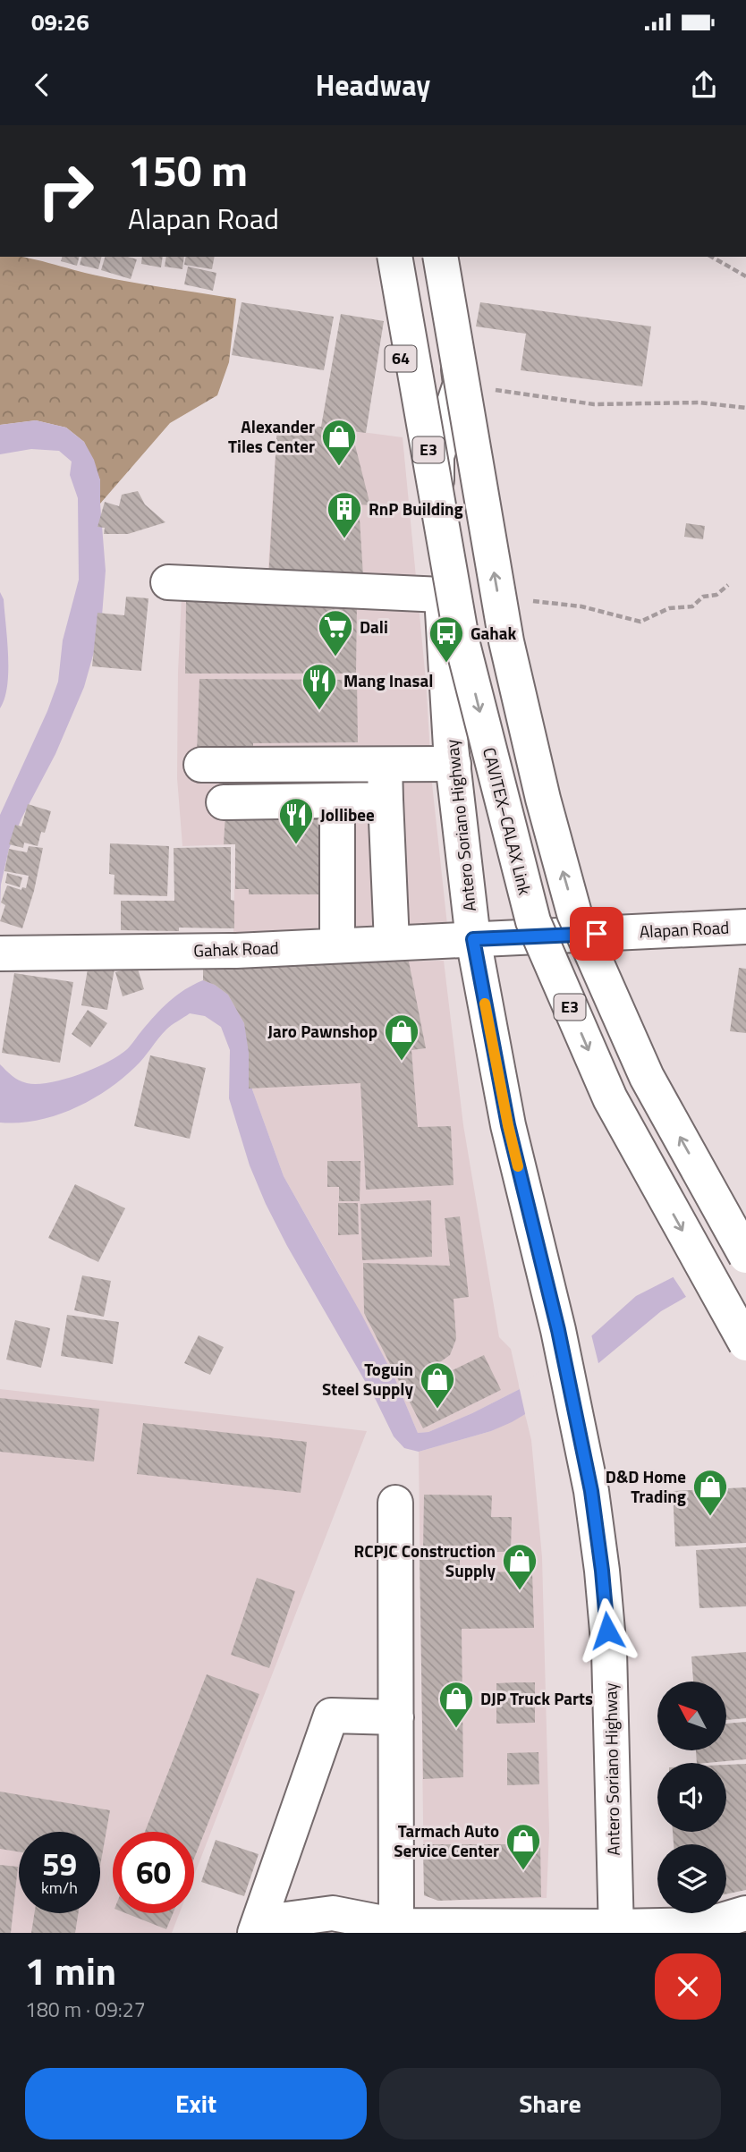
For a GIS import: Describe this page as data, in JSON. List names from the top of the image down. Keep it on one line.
{"streets":{"main road":["64","E3","CAVITEX–CALAX Link","Antero Soriano Highway","Alapan Road","Gahak Road"]},"crossings":[["Antero Soriano Highway","Alapan Road"],["Antero Soriano Highway","Gahak Road"],["Alapan Road","Gahak Road"]],"places":{"shop":["Alexander Tiles Center","Jaro Pawnshop","Toguin Steel Supply","D&D Home Trading","RCPJC Construction Supply","DJP Truck Parts","Tarmach Auto Service Center"],"building":["RnP Building"],"supermarket":["Dali"],"bus stop":["Gahak"],"restaurant":["Mang Inasal","Jollibee"]},"north":"top left","page":{"status":"09:26","header":"Headway","turn":["150 m","Alapan Road"],"speed":"59 km/h","limit":"60","heading":["1 min","180 m · 09:27"],"buttons":["Exit","Share"]}}
